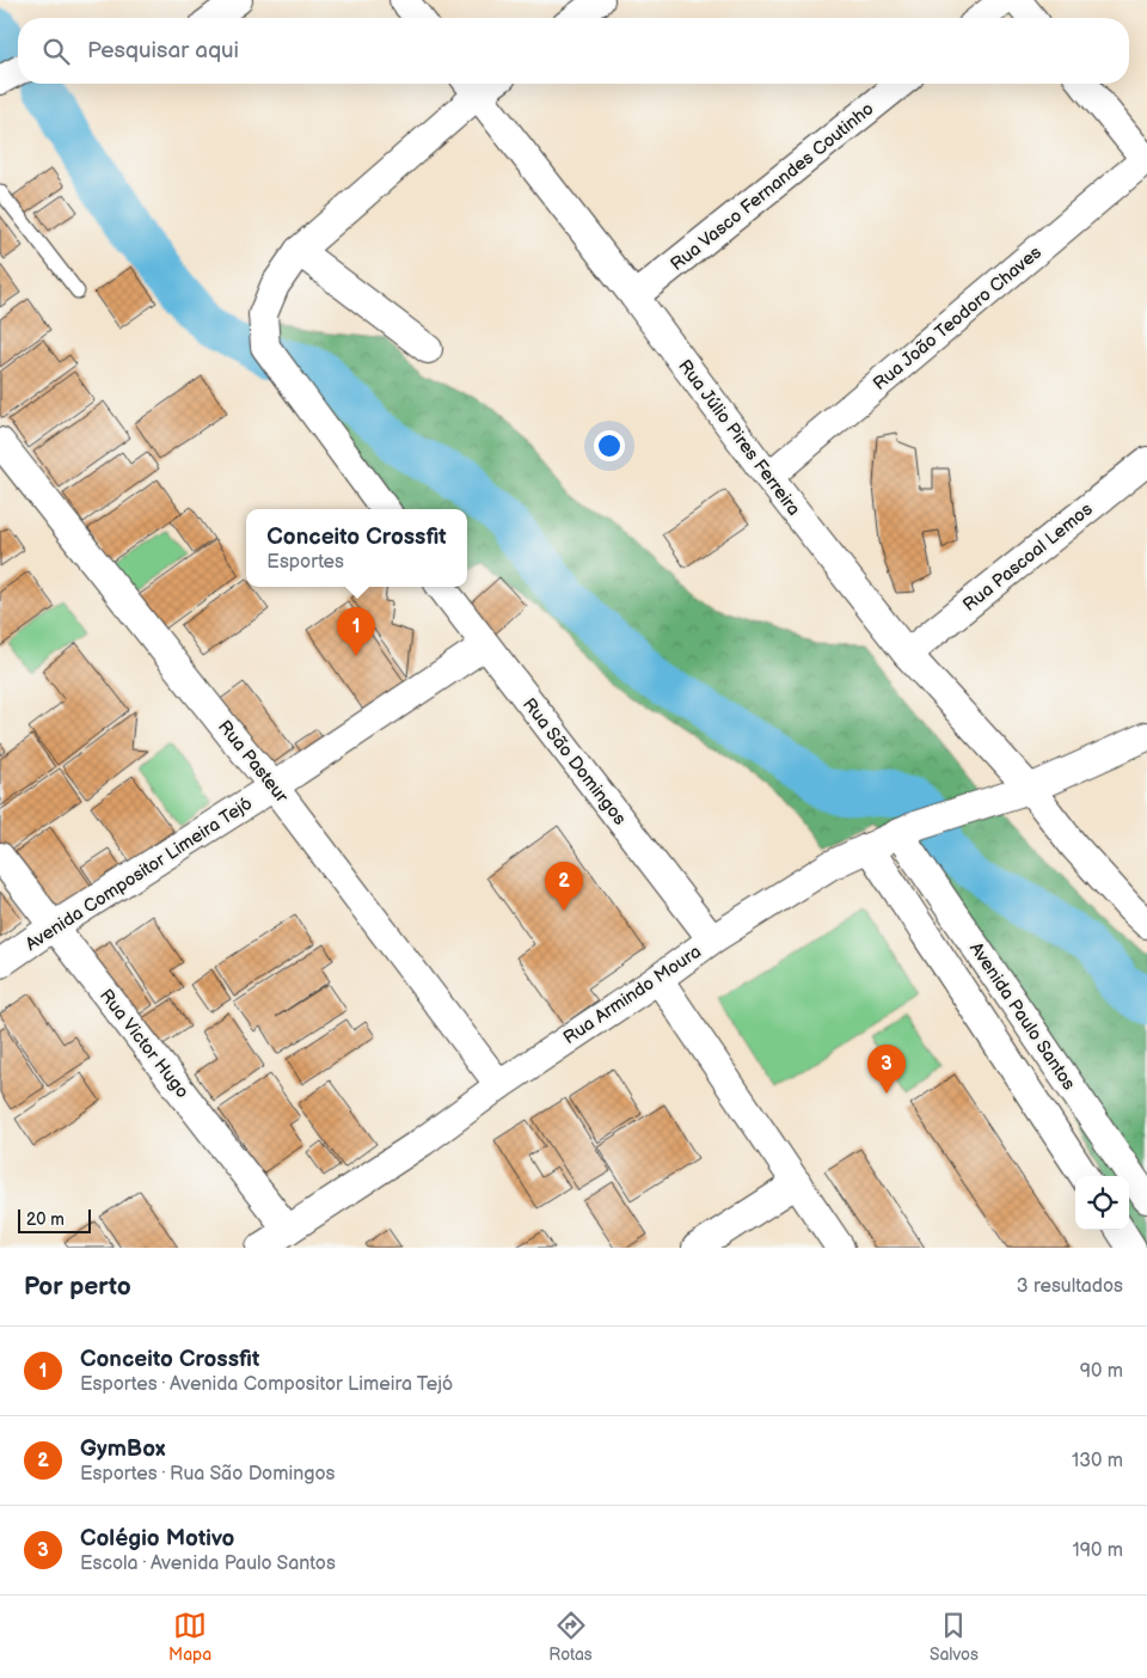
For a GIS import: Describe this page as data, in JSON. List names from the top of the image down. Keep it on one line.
{"streets":{"street":["Rua Vasco Fernandes Coutinho","Rua João Teodoro Chaves","Rua Júlio Pires Ferreira","Rua Pascoal Lemos","Rua Pasteur","Rua São Domingos","Avenida Compositor Limeira Tejó","Rua Armindo Moura","Avenida Paulo Santos","Rua Victor Hugo"]},"crossings":[["Rua Vasco Fernandes Coutinho","Rua Júlio Pires Ferreira"],["Rua João Teodoro Chaves","Rua Júlio Pires Ferreira"],["Rua Júlio Pires Ferreira","Rua Pascoal Lemos"],["Rua Júlio Pires Ferreira","Rua Armindo Moura"],["Rua Pasteur","Avenida Compositor Limeira Tejó"],["Rua Pasteur","Rua Armindo Moura"],["Rua São Domingos","Avenida Compositor Limeira Tejó"],["Rua São Domingos","Rua Armindo Moura"],["Avenida Compositor Limeira Tejó","Rua Victor Hugo"],["Rua Armindo Moura","Avenida Paulo Santos"],["Rua Armindo Moura","Rua Victor Hugo"]],"scale_bar":"20 m","page":{"search":"Pesquisar aqui","popup":["Conceito Crossfit","Esportes"],"pins":["1","2","3"],"scale":"20 m","heading":["Por perto","3 resultados"],"list":[{"mark":"1","name":"Conceito Crossfit","note":"Esportes · Avenida Compositor Limeira Tejó","value":"90 m"},{"mark":"2","name":"GymBox","note":"Esportes · Rua São Domingos","value":"130 m"},{"mark":"3","name":"Colégio Motivo","note":"Escola · Avenida Paulo Santos","value":"190 m"}],"nav":["Mapa","Rotas","Salvos"]}}
